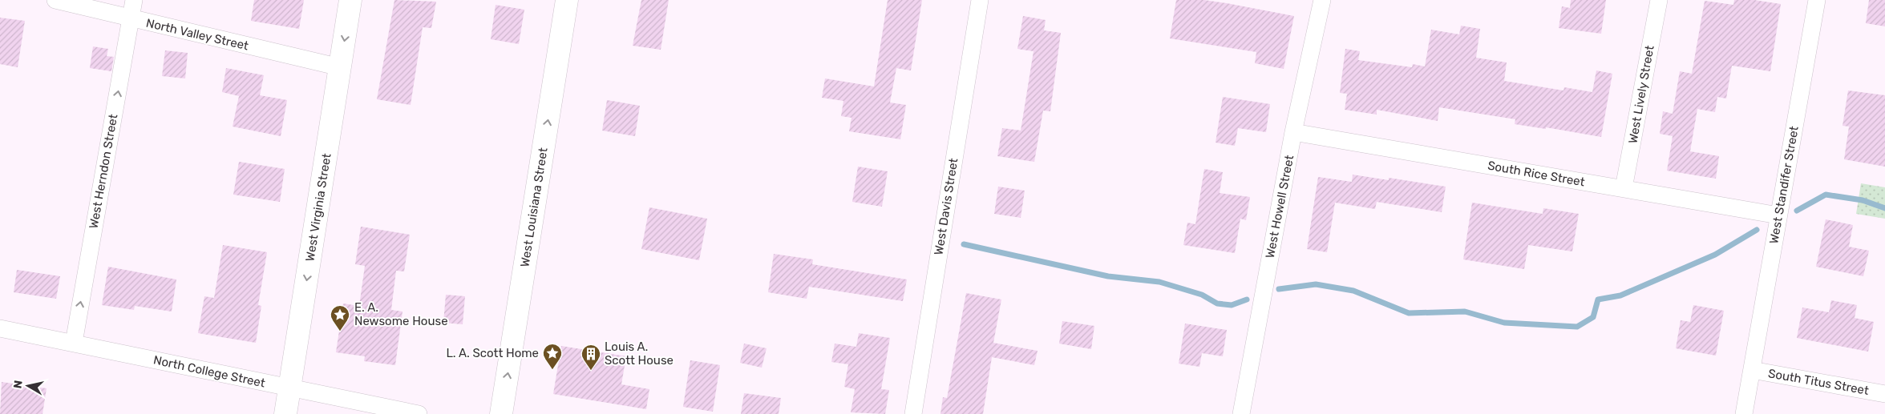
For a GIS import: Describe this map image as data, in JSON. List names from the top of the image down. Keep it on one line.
{"streets":{"main road":["West Virginia Street","West Louisiana Street"],"street":["North Valley Street","West Lively Street","West Herndon Street","South Rice Street","West Standifer Street","West Davis Street","West Howell Street","North College Street","South Titus Street"]},"crossings":[["North Valley Street","West Herndon Street"],["North Valley Street","West Virginia Street"],["West Lively Street","South Rice Street"],["West Herndon Street","North College Street"],["South Rice Street","West Standifer Street"],["South Rice Street","West Howell Street"],["West Standifer Street","South Titus Street"],["West Virginia Street","North College Street"]],"one_way":["West Herndon Street","West Virginia Street","West Louisiana Street"],"places":{"place":["E. A. Newsome House","L. A. Scott Home"],"building":["Louis A. Scott House"]},"north":"left"}
